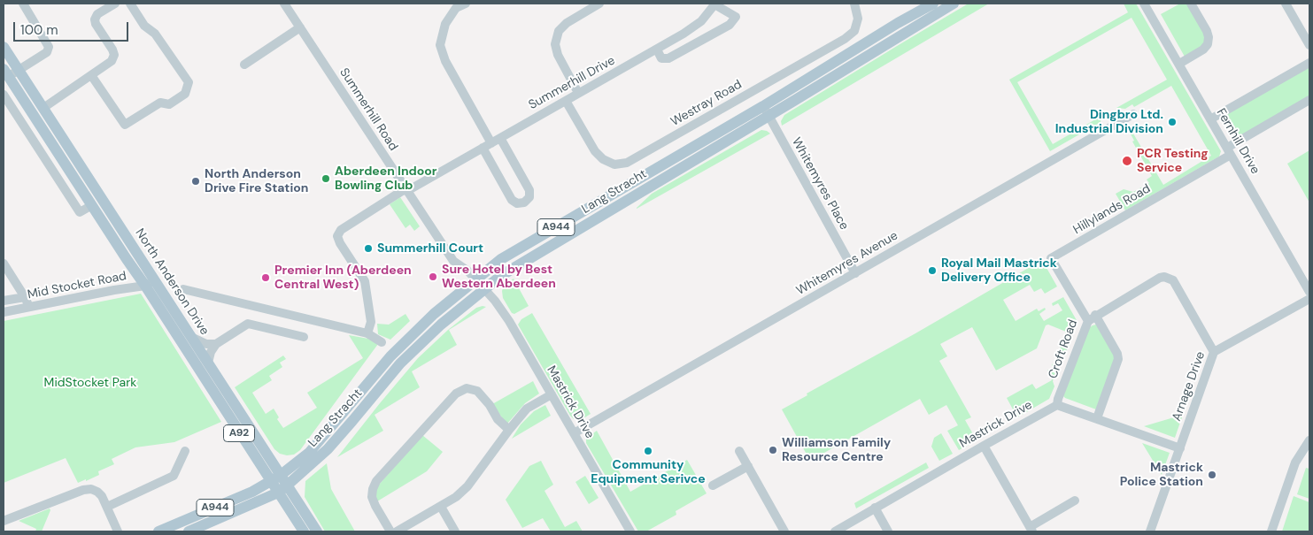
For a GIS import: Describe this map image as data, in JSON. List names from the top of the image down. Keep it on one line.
{"streets":{"main road":["Lang Stracht","A944","North Anderson Drive","A92"],"street":["Summerhill Drive","Westray Road","Summerhill Road","Fernhill Drive","Whitemyres Place","Hillylands Road","Whitemyres Avenue","Mid Stocket Road","Croft Road","Arnage Drive","Mastrick Drive"]},"crossings":[["Summerhill Drive","Westray Road"],["Summerhill Drive","Summerhill Road"],["Summerhill Road","Lang Stracht"],["Summerhill Road","Mastrick Drive"],["Fernhill Drive","Hillylands Road"],["Whitemyres Place","Lang Stracht"],["Whitemyres Place","Whitemyres Avenue"],["Lang Stracht","A944"],["Lang Stracht","North Anderson Drive"],["Lang Stracht","Mastrick Drive"],["Hillylands Road","Croft Road"],["A944","North Anderson Drive"],["Whitemyres Avenue","Mastrick Drive"],["North Anderson Drive","Mid Stocket Road"],["Croft Road","Mastrick Drive"]],"parks":["MidStocket Park"],"places":["Dingbro Ltd. Industrial Division","PCR Testing Service","Aberdeen Indoor Bowling Club","North Anderson Drive Fire Station","Summerhill Court","Royal Mail Mastrick Delivery Office","Sure Hotel by Best Western Aberdeen","Premier Inn (Aberdeen Central West)","Williamson Family Resource Centre","Community Equipment Serivce","Mastrick Police Station"],"scale_bar":"100 m"}
